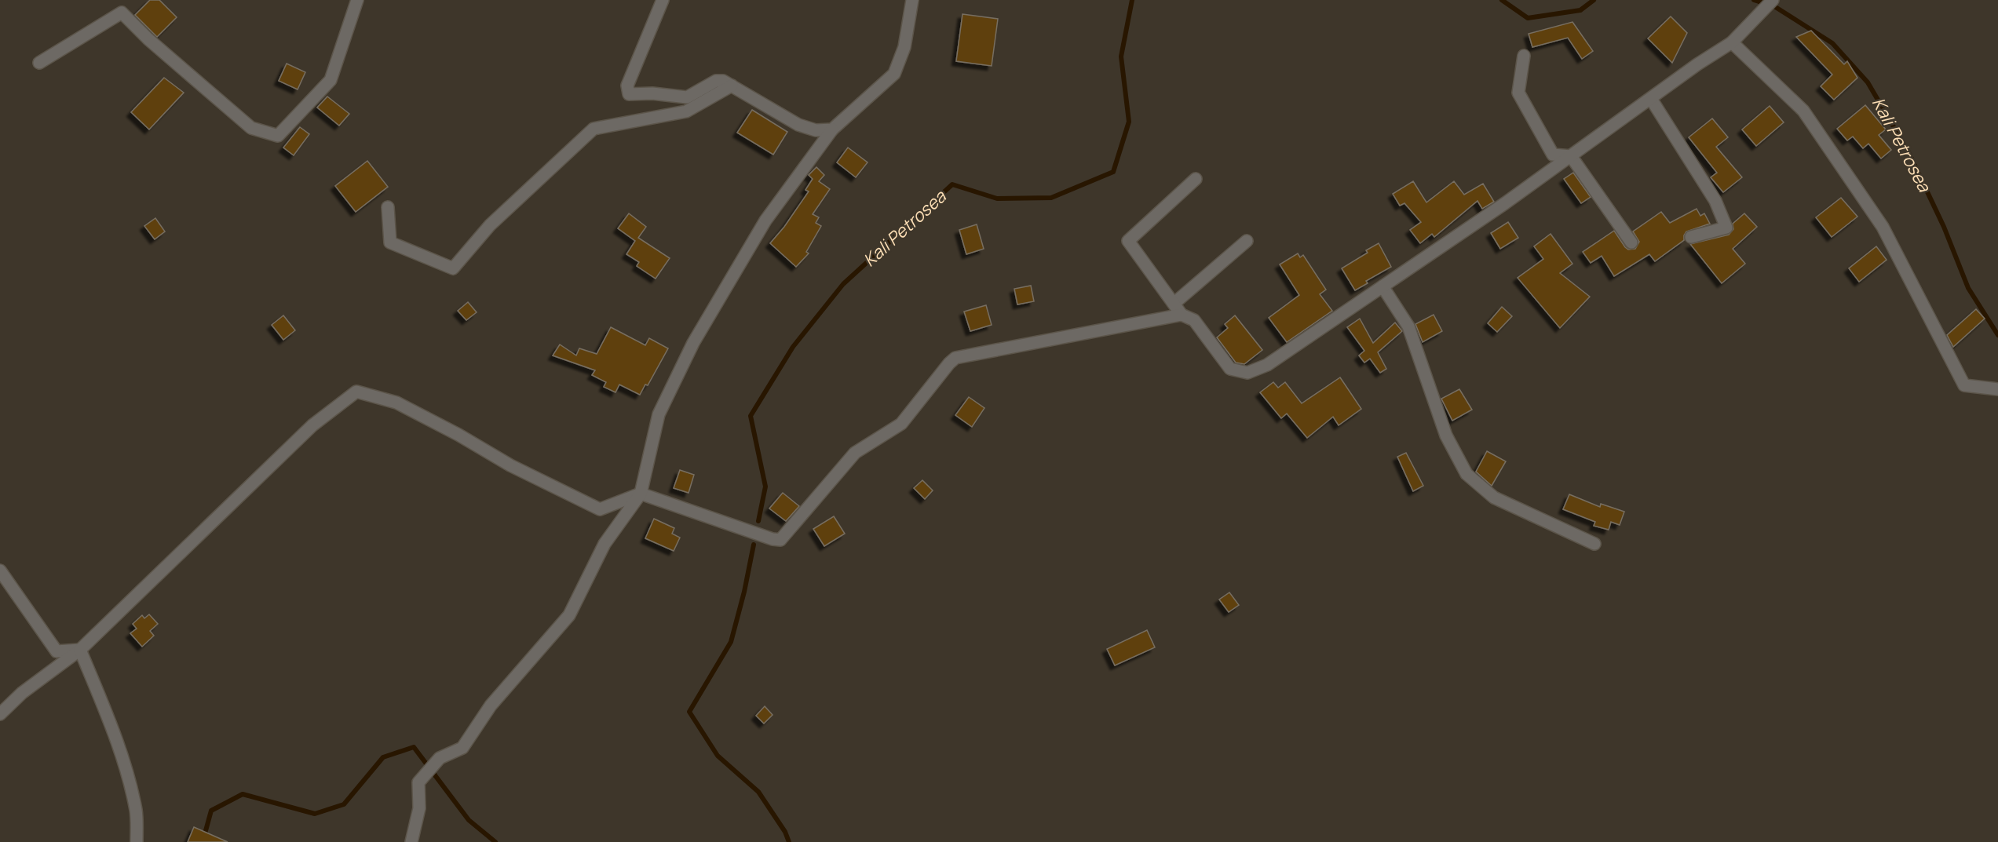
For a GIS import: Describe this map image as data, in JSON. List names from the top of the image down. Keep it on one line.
{"water":["Kali Petrosea"]}
